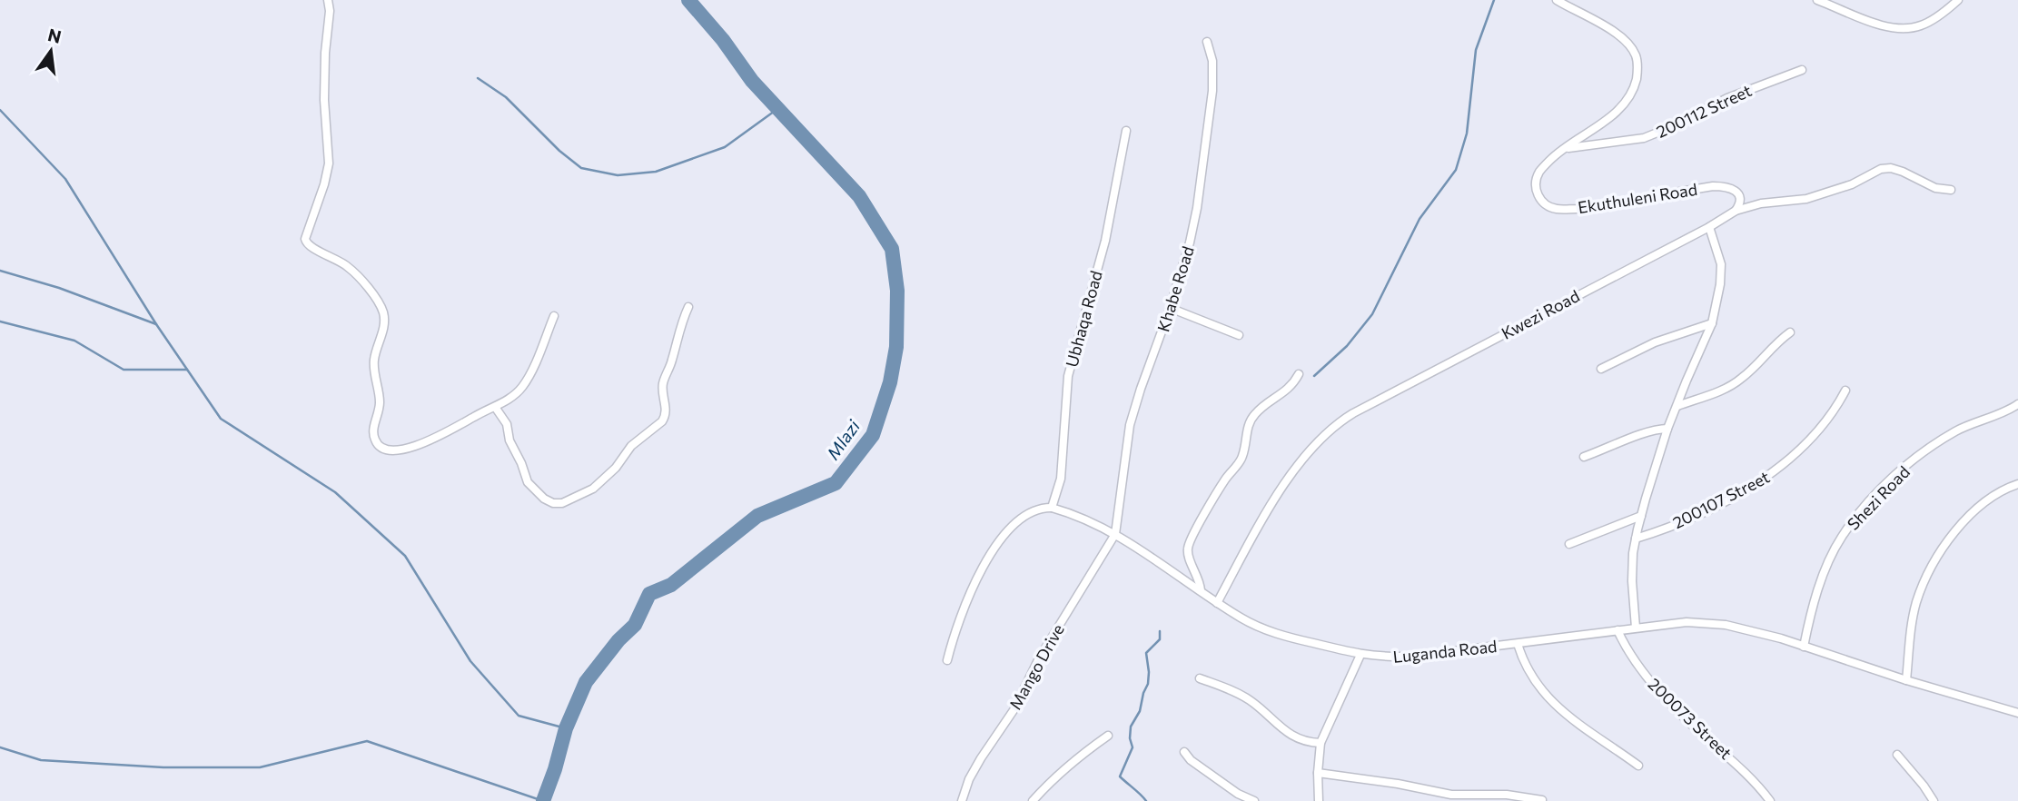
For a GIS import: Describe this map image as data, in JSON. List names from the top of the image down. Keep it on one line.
{"streets":{"street":["200112 Street","Ekuthuleni Road","Khabe Road","Kwezi Road","Ubhaqa Road","Shezi Road","200107 Street","Luganda Road","Mango Drive","200073 Street"]},"crossings":[["200112 Street","Ekuthuleni Road"],["Ekuthuleni Road","Kwezi Road"],["Khabe Road","Luganda Road"],["Khabe Road","Mango Drive"],["Kwezi Road","Luganda Road"],["Ubhaqa Road","Luganda Road"],["Shezi Road","Luganda Road"],["Luganda Road","Mango Drive"],["Luganda Road","200073 Street"]],"water":["Mlazi"],"north":"top"}
